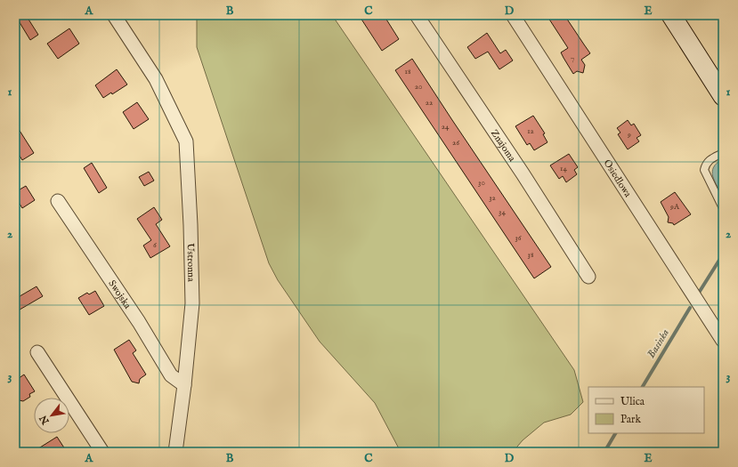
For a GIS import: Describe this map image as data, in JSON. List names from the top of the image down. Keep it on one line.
{"streets":{"street":["Znajoma","Osiedlowa","Ustronna","Swojska"]},"crossings":[["Ustronna","Swojska"]],"water":["Basinka"],"house_numbers":["7","18","20","22","24","12","9","26","14","30","32","9A","34","36","6","38"],"legend":["Ulica","Park"],"north":"bottom left","grid":{"columns":["A","B","C","D","E"],"rows":["1","2","3"]}}
